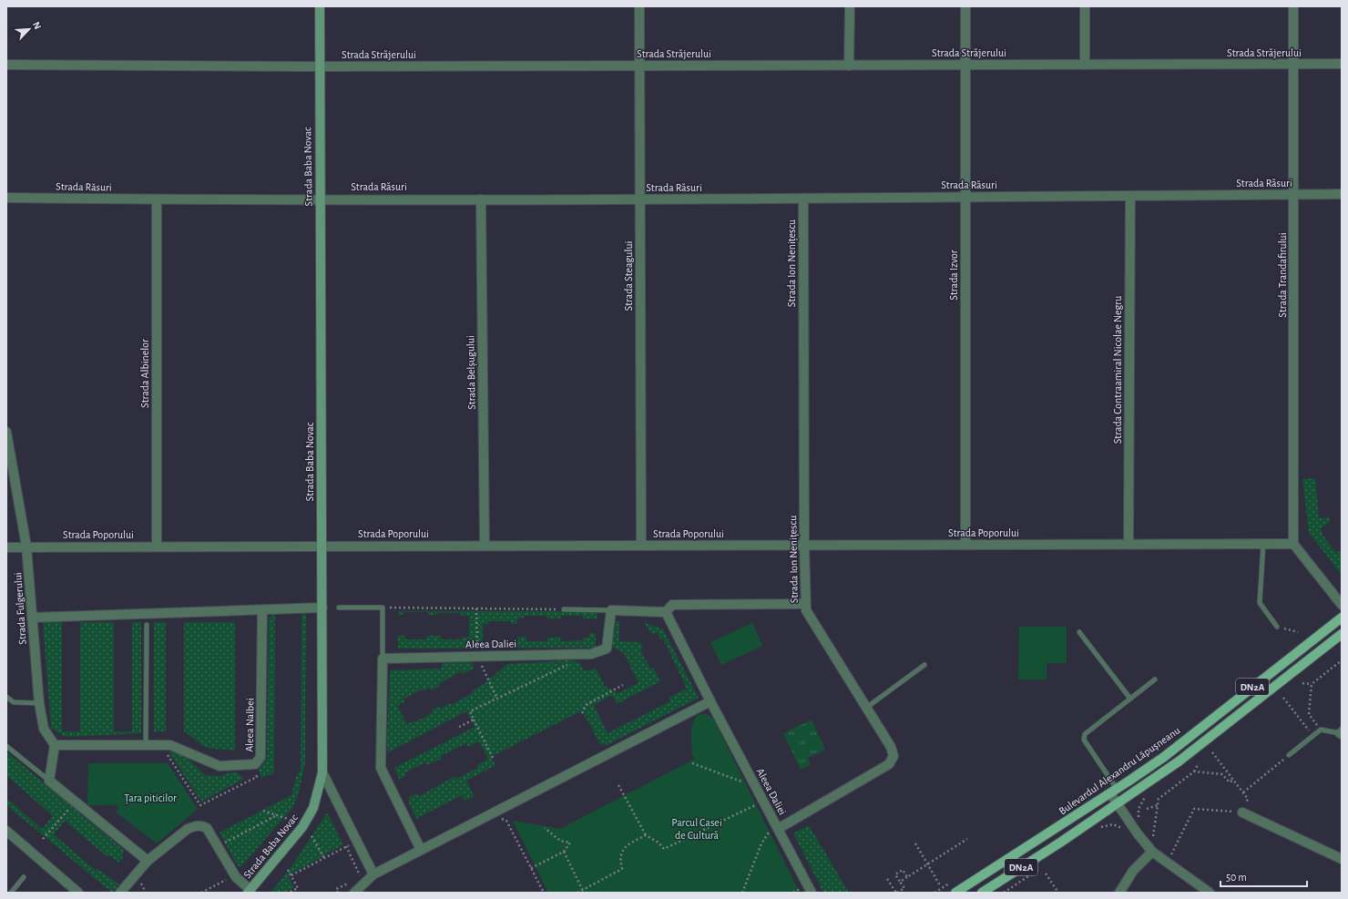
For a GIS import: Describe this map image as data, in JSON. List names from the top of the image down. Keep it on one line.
{"streets":{"main road":["Strada Baba Novac","DN2A","Bulevardul Alexandru Lăpușneanu"],"street":["Strada Străjerului","Strada Răsuri","Strada Ion Nenițescu","Strada Izvor","Strada Trandafirului","Strada Steagului","Strada Contraamiral Nicolae Negru","Strada Belșugului","Strada Albinelor","Strada Poporului","Strada Fulgerului","Aleea Daliei","Aleea Nalbei"]},"crossings":[["Strada Străjerului","Strada Baba Novac"],["Strada Străjerului","Strada Izvor"],["Strada Străjerului","Strada Trandafirului"],["Strada Străjerului","Strada Steagului"],["Strada Baba Novac","Strada Răsuri"],["Strada Baba Novac","Strada Poporului"],["Strada Răsuri","Strada Ion Nenițescu"],["Strada Răsuri","Strada Izvor"],["Strada Răsuri","Strada Trandafirului"],["Strada Răsuri","Strada Steagului"],["Strada Răsuri","Strada Contraamiral Nicolae Negru"],["Strada Răsuri","Strada Belșugului"],["Strada Răsuri","Strada Albinelor"],["Strada Ion Nenițescu","Strada Poporului"],["Strada Ion Nenițescu","Aleea Daliei"],["Strada Izvor","Strada Poporului"],["Strada Trandafirului","Strada Poporului"],["Strada Steagului","Strada Poporului"],["Strada Contraamiral Nicolae Negru","Strada Poporului"],["Strada Belșugului","Strada Poporului"],["Strada Albinelor","Strada Poporului"],["Strada Poporului","Strada Fulgerului"],["Strada Fulgerului","Aleea Nalbei"]],"parks":["Țara piticilor","Parcul Casei de Cultură"],"scale_bar":"50 m","north":"top right"}
